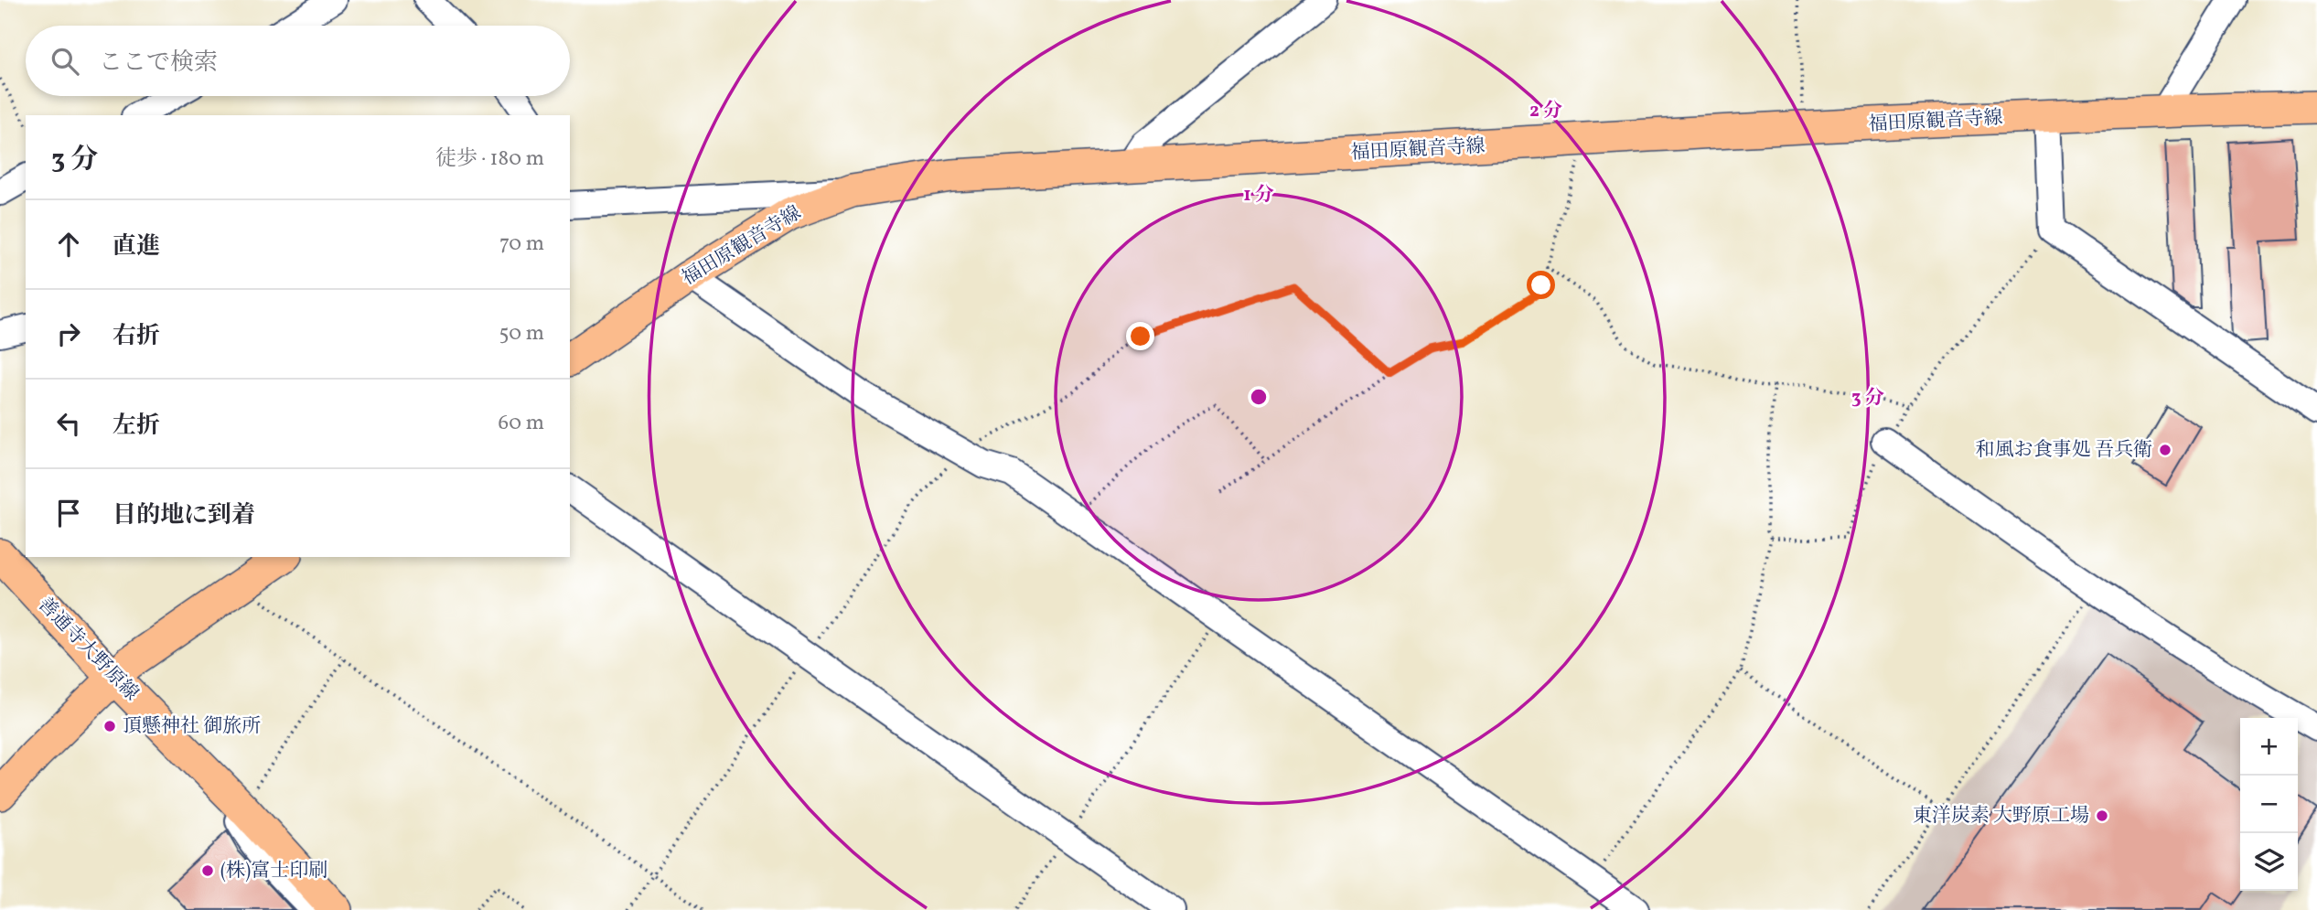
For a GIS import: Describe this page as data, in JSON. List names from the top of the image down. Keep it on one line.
{"streets":{"main road":["福田原観音寺線","善通寺大野原線"]},"places":["和風お食事処 吾兵衛","頂懸神社 御旅所","東洋炭素 大野原工場","(株)富士印刷"],"page":{"search":"ここで検索","heading":["3 分","徒歩 · 180 m"],"list":[["直進","70 m"],["右折","50 m"],["左折","60 m"],"目的地に到着"],"map_buttons":["+","−"]},"rings":["2 分","1 分","3 分"]}
